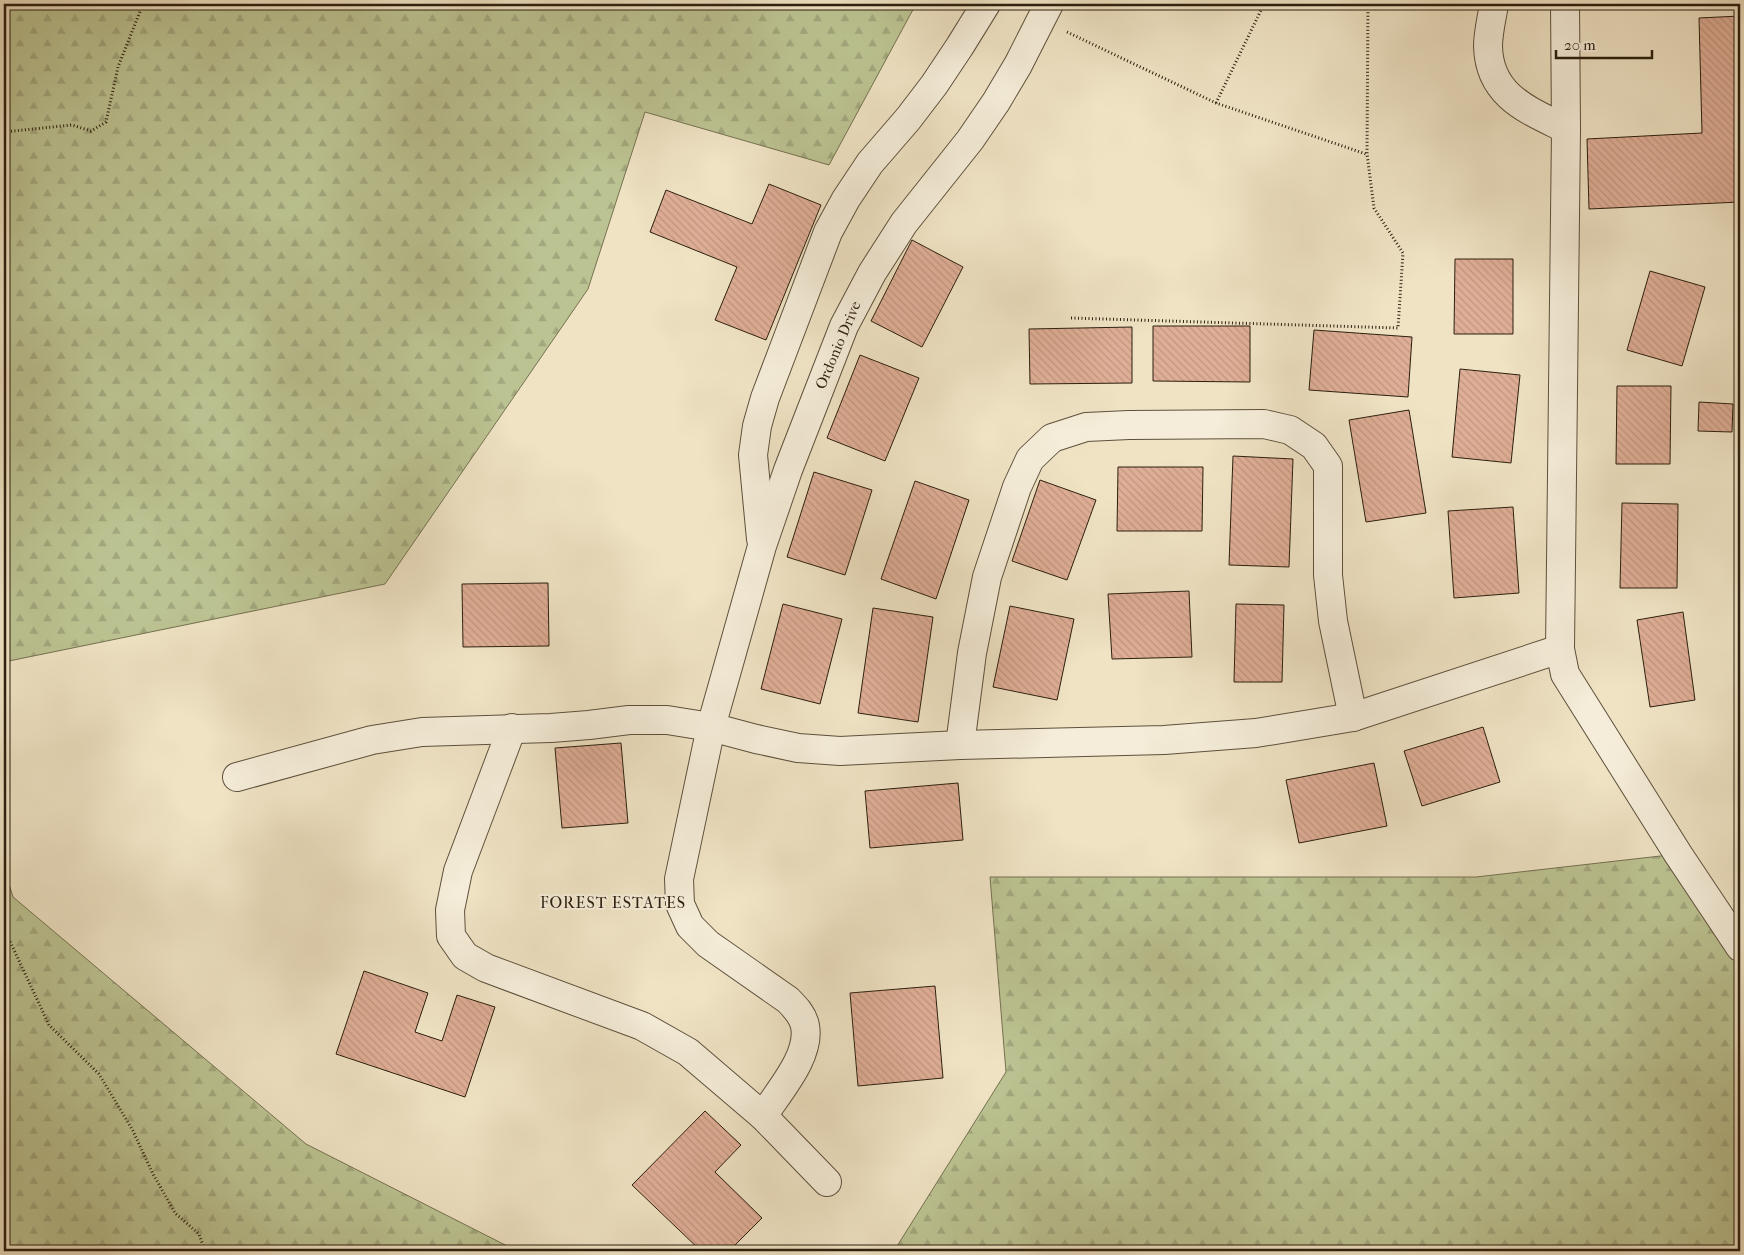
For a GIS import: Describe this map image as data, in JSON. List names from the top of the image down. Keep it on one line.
{"streets":{"street":["Ordonio Drive"]},"districts":["FOREST ESTATES"],"scale_bar":"20 m"}
